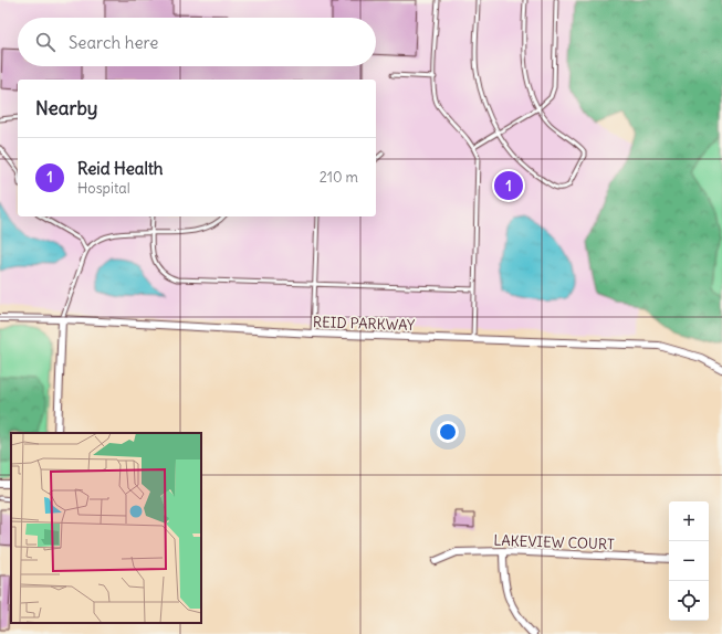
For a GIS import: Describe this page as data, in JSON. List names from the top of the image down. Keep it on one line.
{"streets":{"street":["REID PARKWAY","LAKEVIEW COURT"]},"page":{"search":"Search here","heading":"Nearby","list":[{"mark":"1","name":"Reid Health","note":"Hospital","value":"210 m"}],"pins":"1","map_buttons":["+","−"]}}
